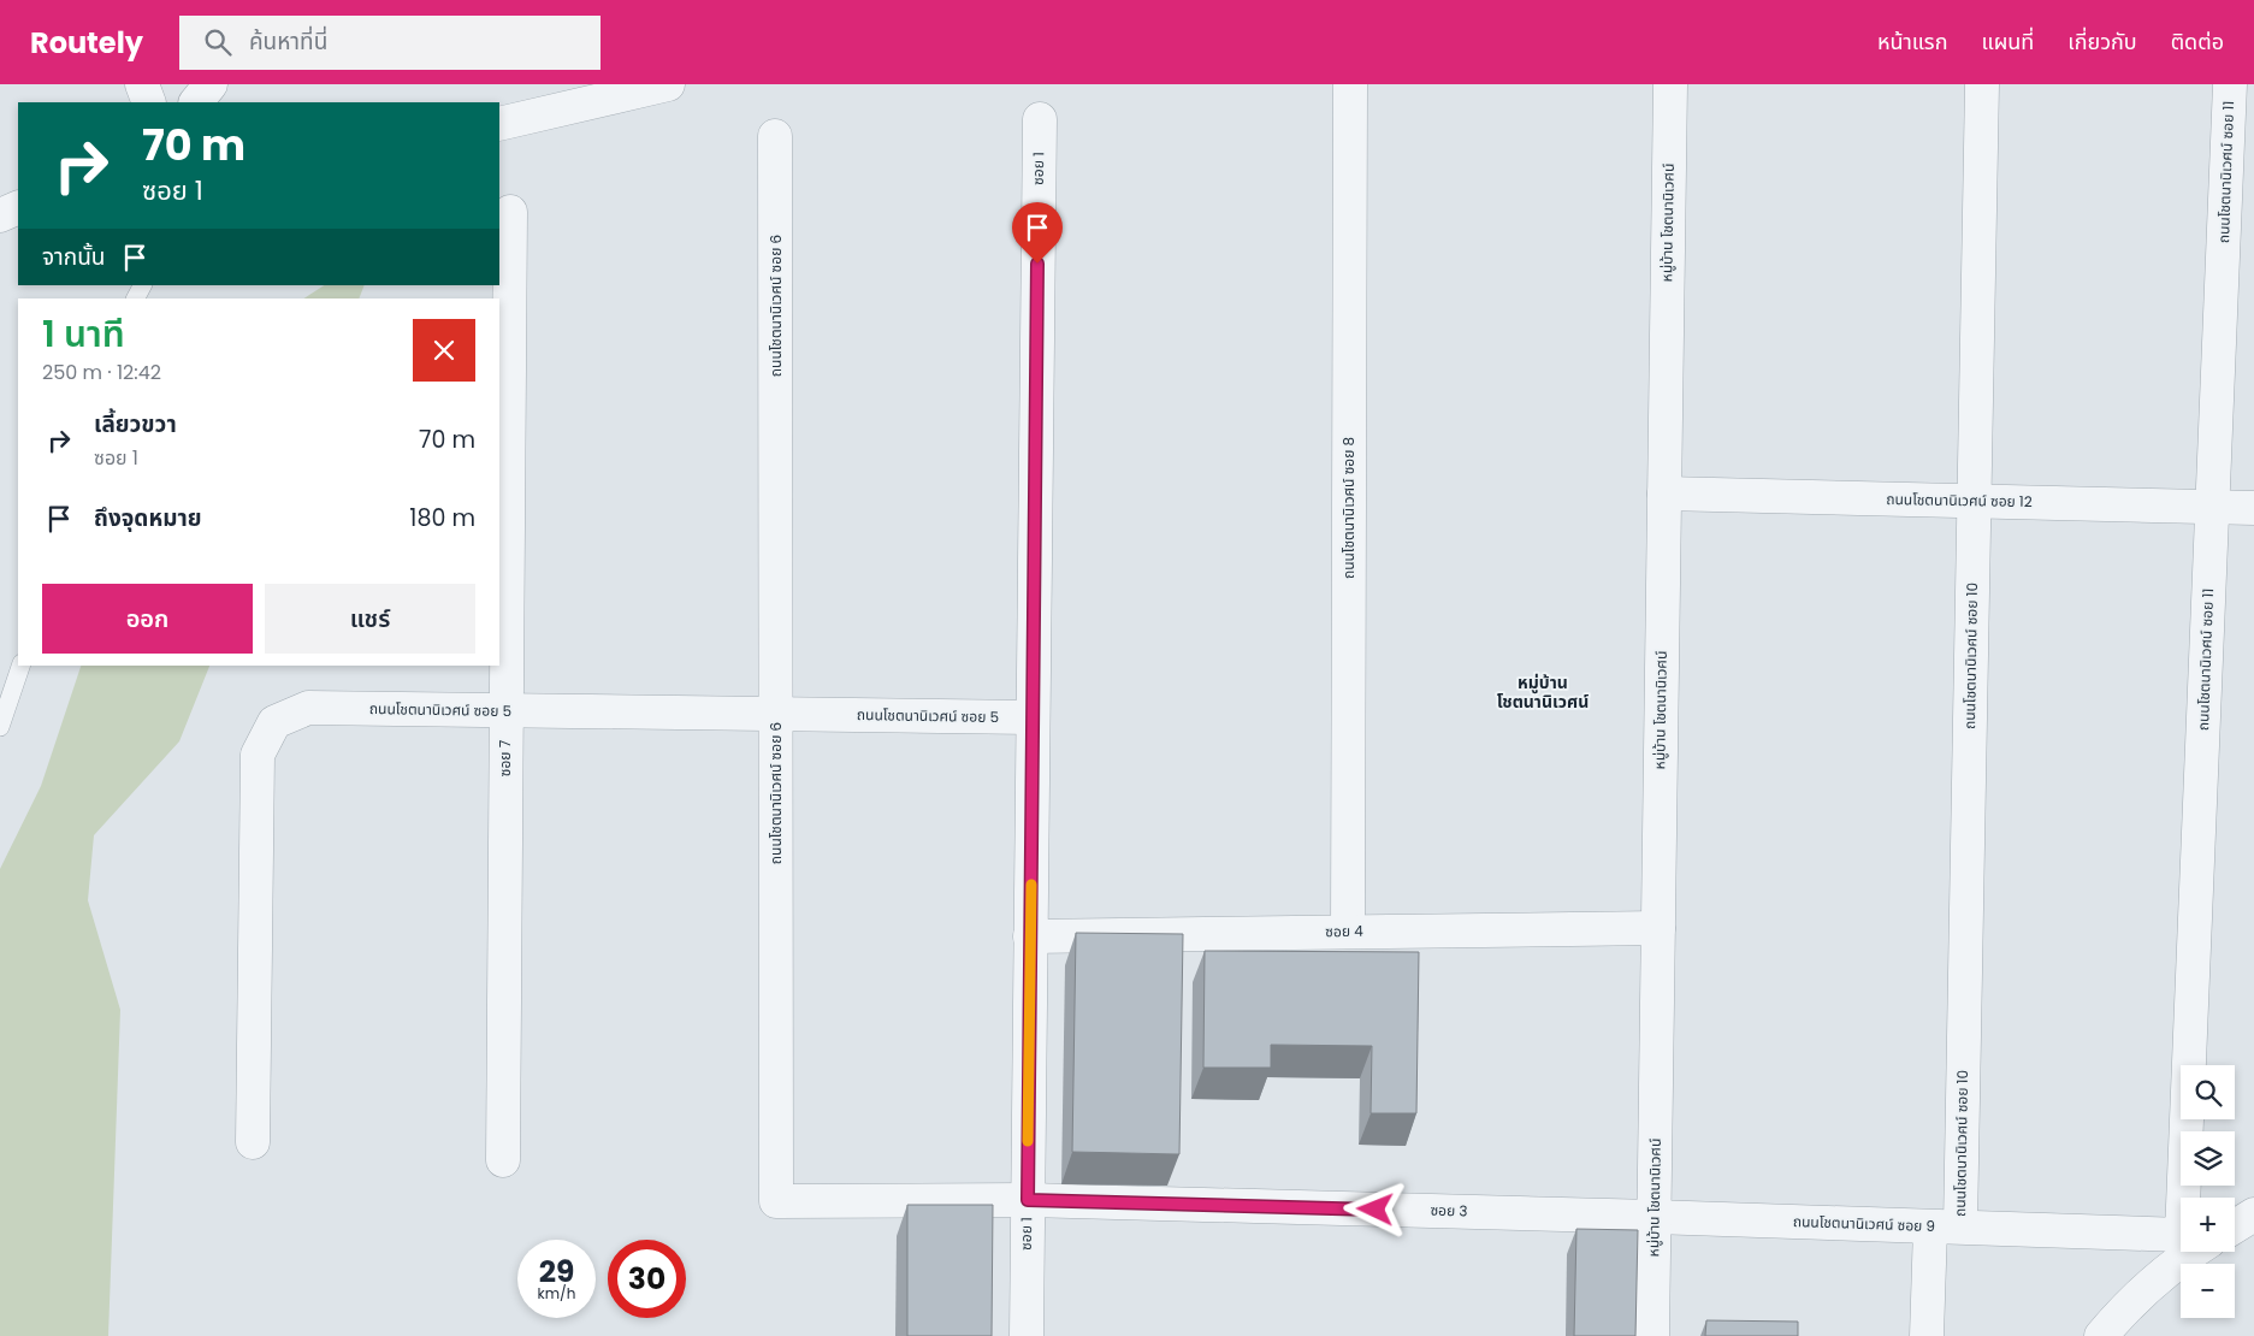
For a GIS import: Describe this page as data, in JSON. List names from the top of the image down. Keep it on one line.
{"streets":{"street":["ซอย 1","ถนนโชตนานิเวศน์ ซอย 11","หมู่บ้าน โชตนานิเวศน์","ถนนโชตนานิเวศน์ ซอย 6","ถนนโชตนานิเวศน์ ซอย 12","ถนนโชตนานิเวศน์ ซอย 8","ถนนโชตนานิเวศน์ ซอย 10","ถนนโชตนานิเวศน์ ซอย 5","ซอย 7","ซอย 4","ซอย 3","ถนนโชตนานิเวศน์ ซอย 9"]},"crossings":[["ซอย 1","ถนนโชตนานิเวศน์ ซอย 6"],["ซอย 1","ถนนโชตนานิเวศน์ ซอย 5"],["ซอย 1","ซอย 4"],["ซอย 1","ซอย 3"],["ถนนโชตนานิเวศน์ ซอย 11","ถนนโชตนานิเวศน์ ซอย 12"],["หมู่บ้าน โชตนานิเวศน์","ถนนโชตนานิเวศน์ ซอย 12"],["หมู่บ้าน โชตนานิเวศน์","ซอย 4"],["หมู่บ้าน โชตนานิเวศน์","ซอย 3"],["หมู่บ้าน โชตนานิเวศน์","ถนนโชตนานิเวศน์ ซอย 9"],["ถนนโชตนานิเวศน์ ซอย 6","ถนนโชตนานิเวศน์ ซอย 5"],["ถนนโชตนานิเวศน์ ซอย 6","ซอย 3"],["ถนนโชตนานิเวศน์ ซอย 12","ถนนโชตนานิเวศน์ ซอย 10"],["ถนนโชตนานิเวศน์ ซอย 8","ซอย 4"],["ถนนโชตนานิเวศน์ ซอย 10","ถนนโชตนานิเวศน์ ซอย 9"],["ถนนโชตนานิเวศน์ ซอย 5","ซอย 7"],["ซอย 3","ถนนโชตนานิเวศน์ ซอย 9"]],"districts":["หมู่บ้าน โชตนานิเวศน์"],"page":{"header":"Routely","search":"ค้นหาที่นี่","nav":["หน้าแรก","แผนที่","เกี่ยวกับ","ติดต่อ"],"turn":["70 m","ซอย 1"],"then":"จากนั้น","heading":["1 นาที","250 m · 12:42"],"list":[{"name":"เลี้ยวขวา","note":"ซอย 1","value":"70 m"},{"name":"ถึงจุดหมาย","value":"180 m"}],"buttons":["ออก","แชร์"],"map_buttons":["+","−"],"speed":"29 km/h","limit":"30"}}
